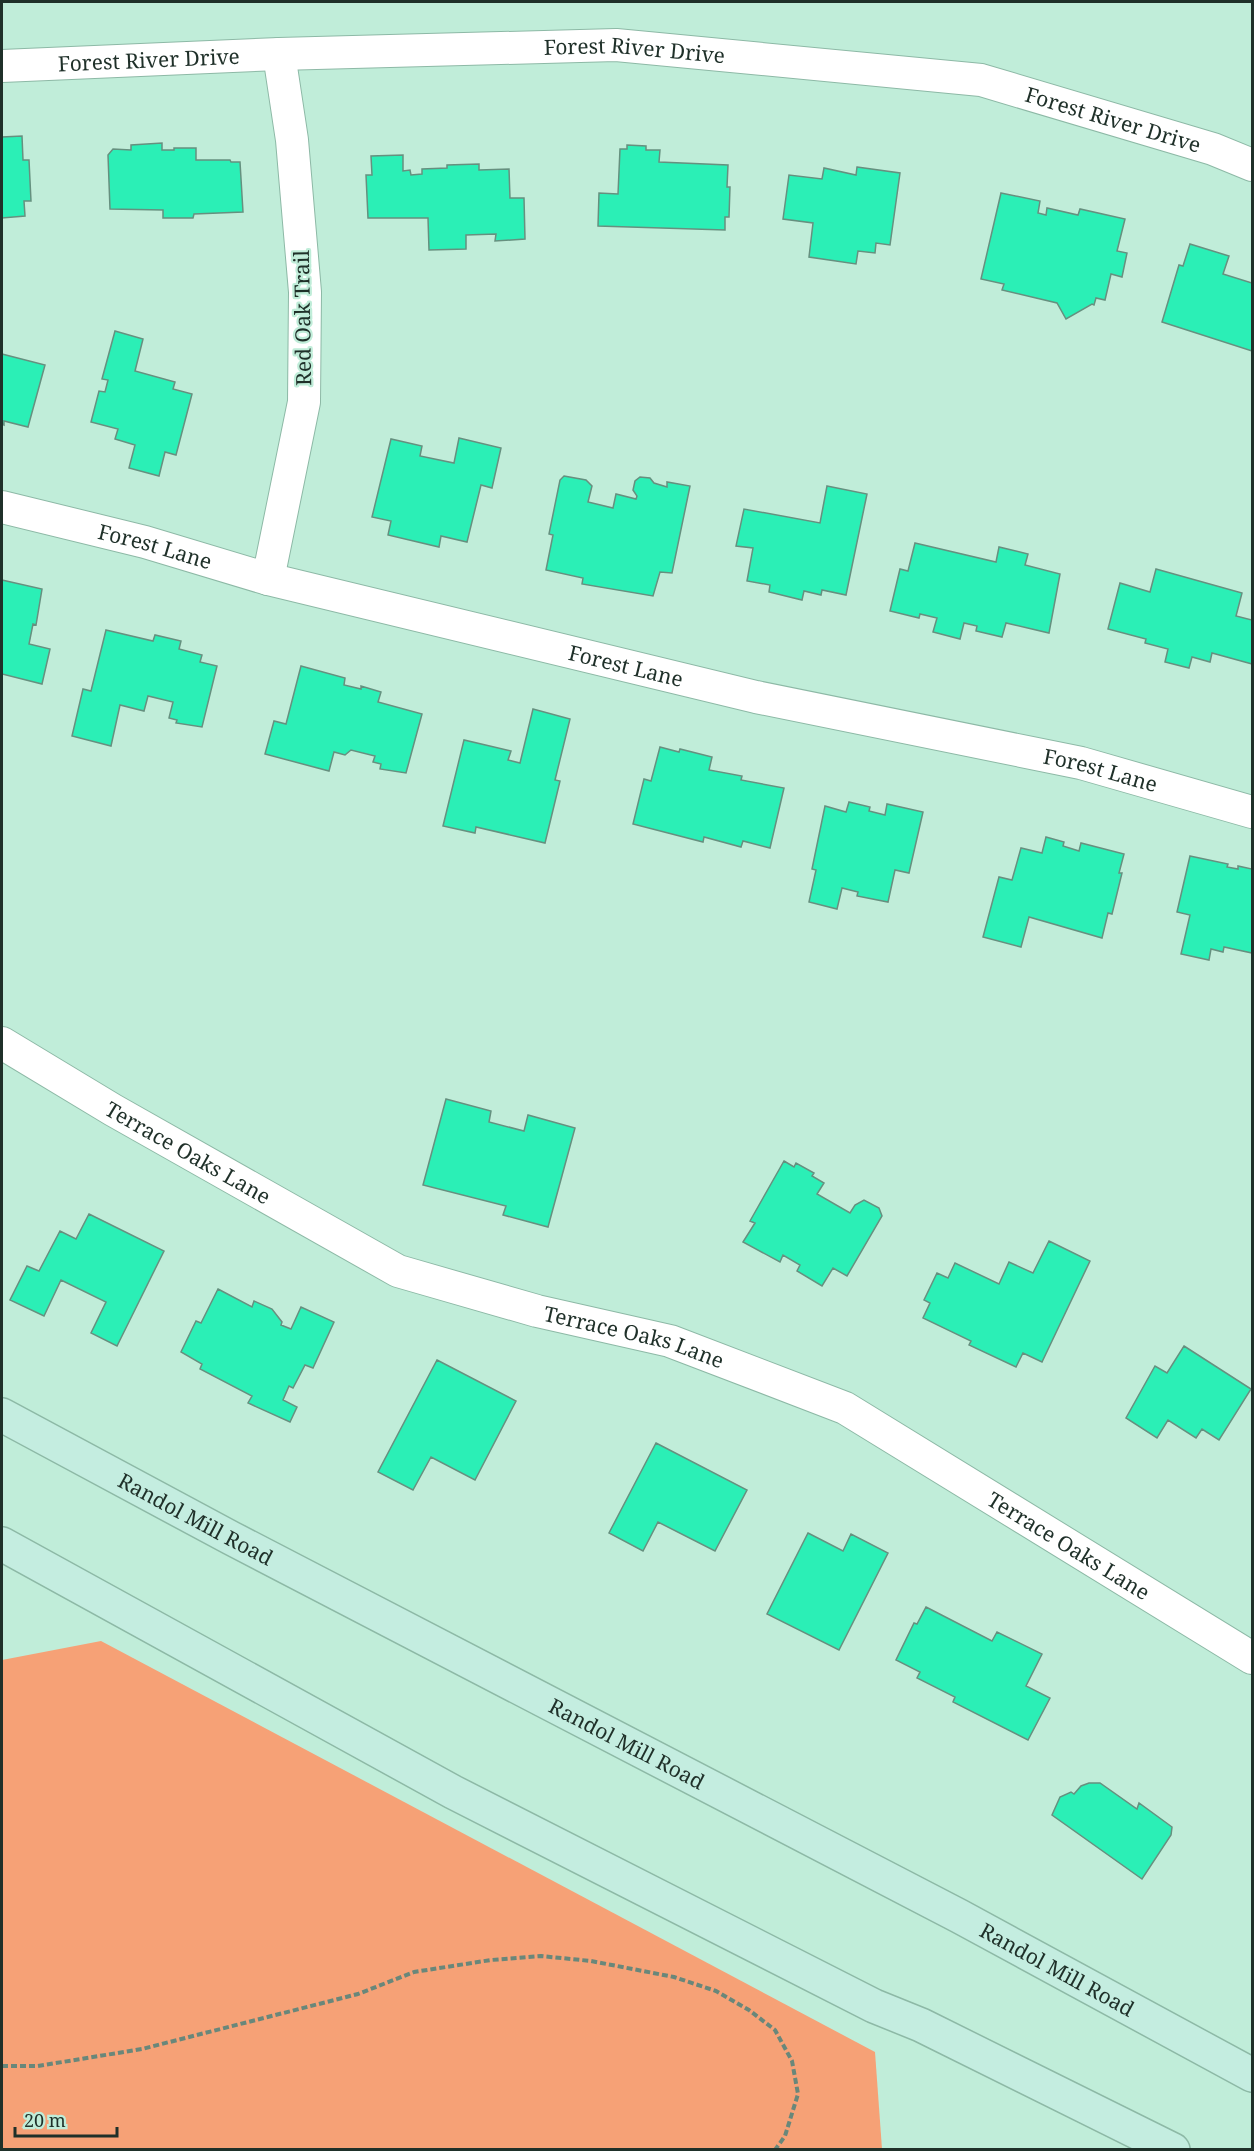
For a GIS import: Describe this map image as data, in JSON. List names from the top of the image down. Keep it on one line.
{"streets":{"main road":["Randol Mill Road"],"street":["Forest River Drive","Red Oak Trail","Forest Lane","Terrace Oaks Lane"]},"crossings":[["Forest River Drive","Red Oak Trail"],["Red Oak Trail","Forest Lane"]],"scale_bar":"20 m"}
